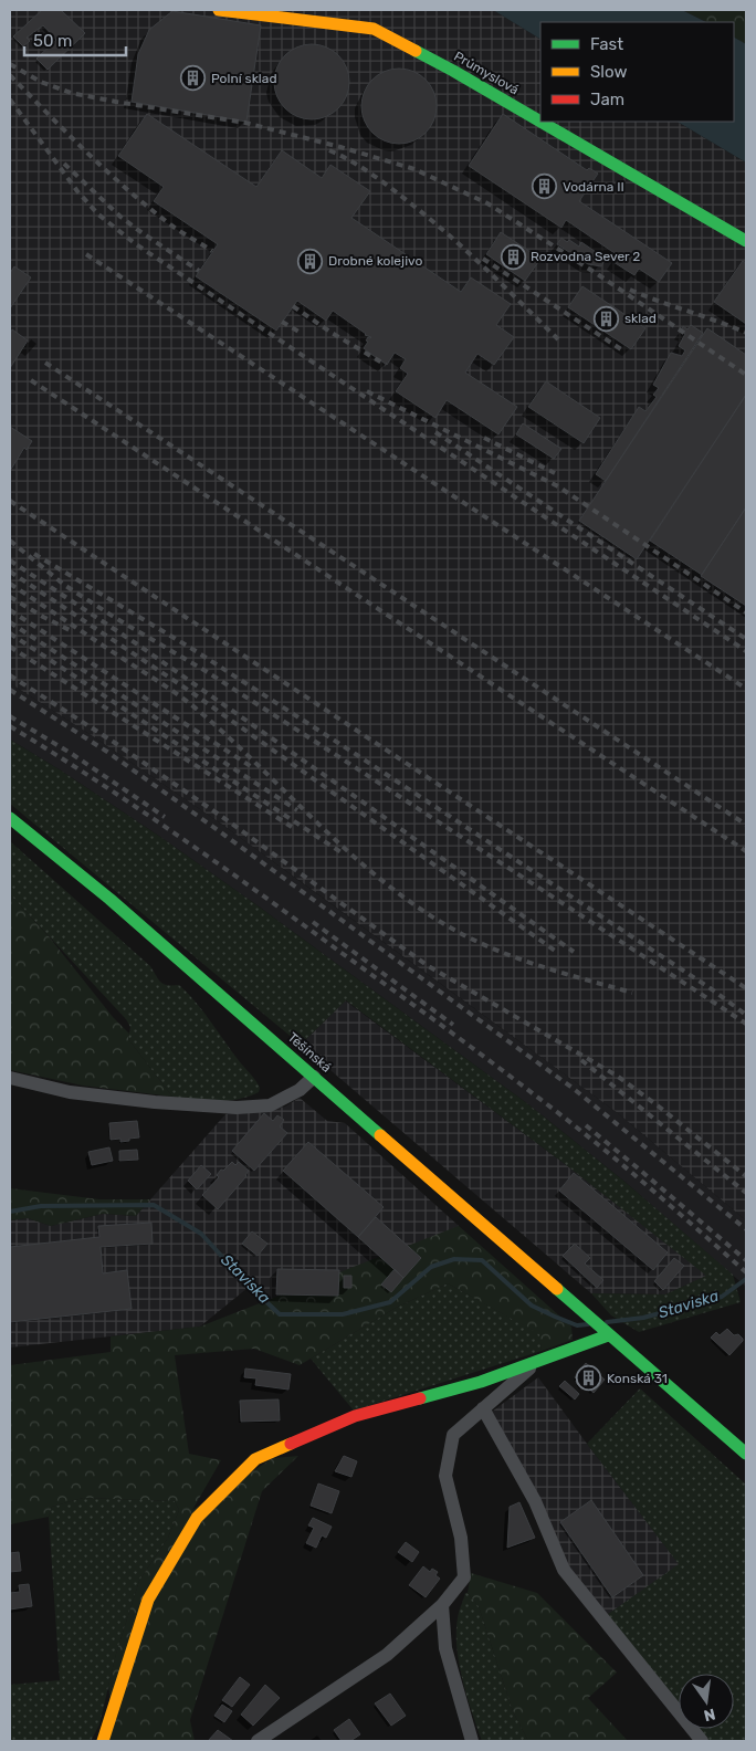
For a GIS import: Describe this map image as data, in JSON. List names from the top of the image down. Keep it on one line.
{"streets":{"street":["Průmyslová","Těšínská"]},"water":["Staviska"],"places":{"building":["Polní sklad","Vodárna II","Rozvodna Sever 2","Drobné kolejivo","sklad","Konská 31"]},"legend":["Fast","Slow","Jam"],"scale_bar":"50 m","north":"bottom"}
